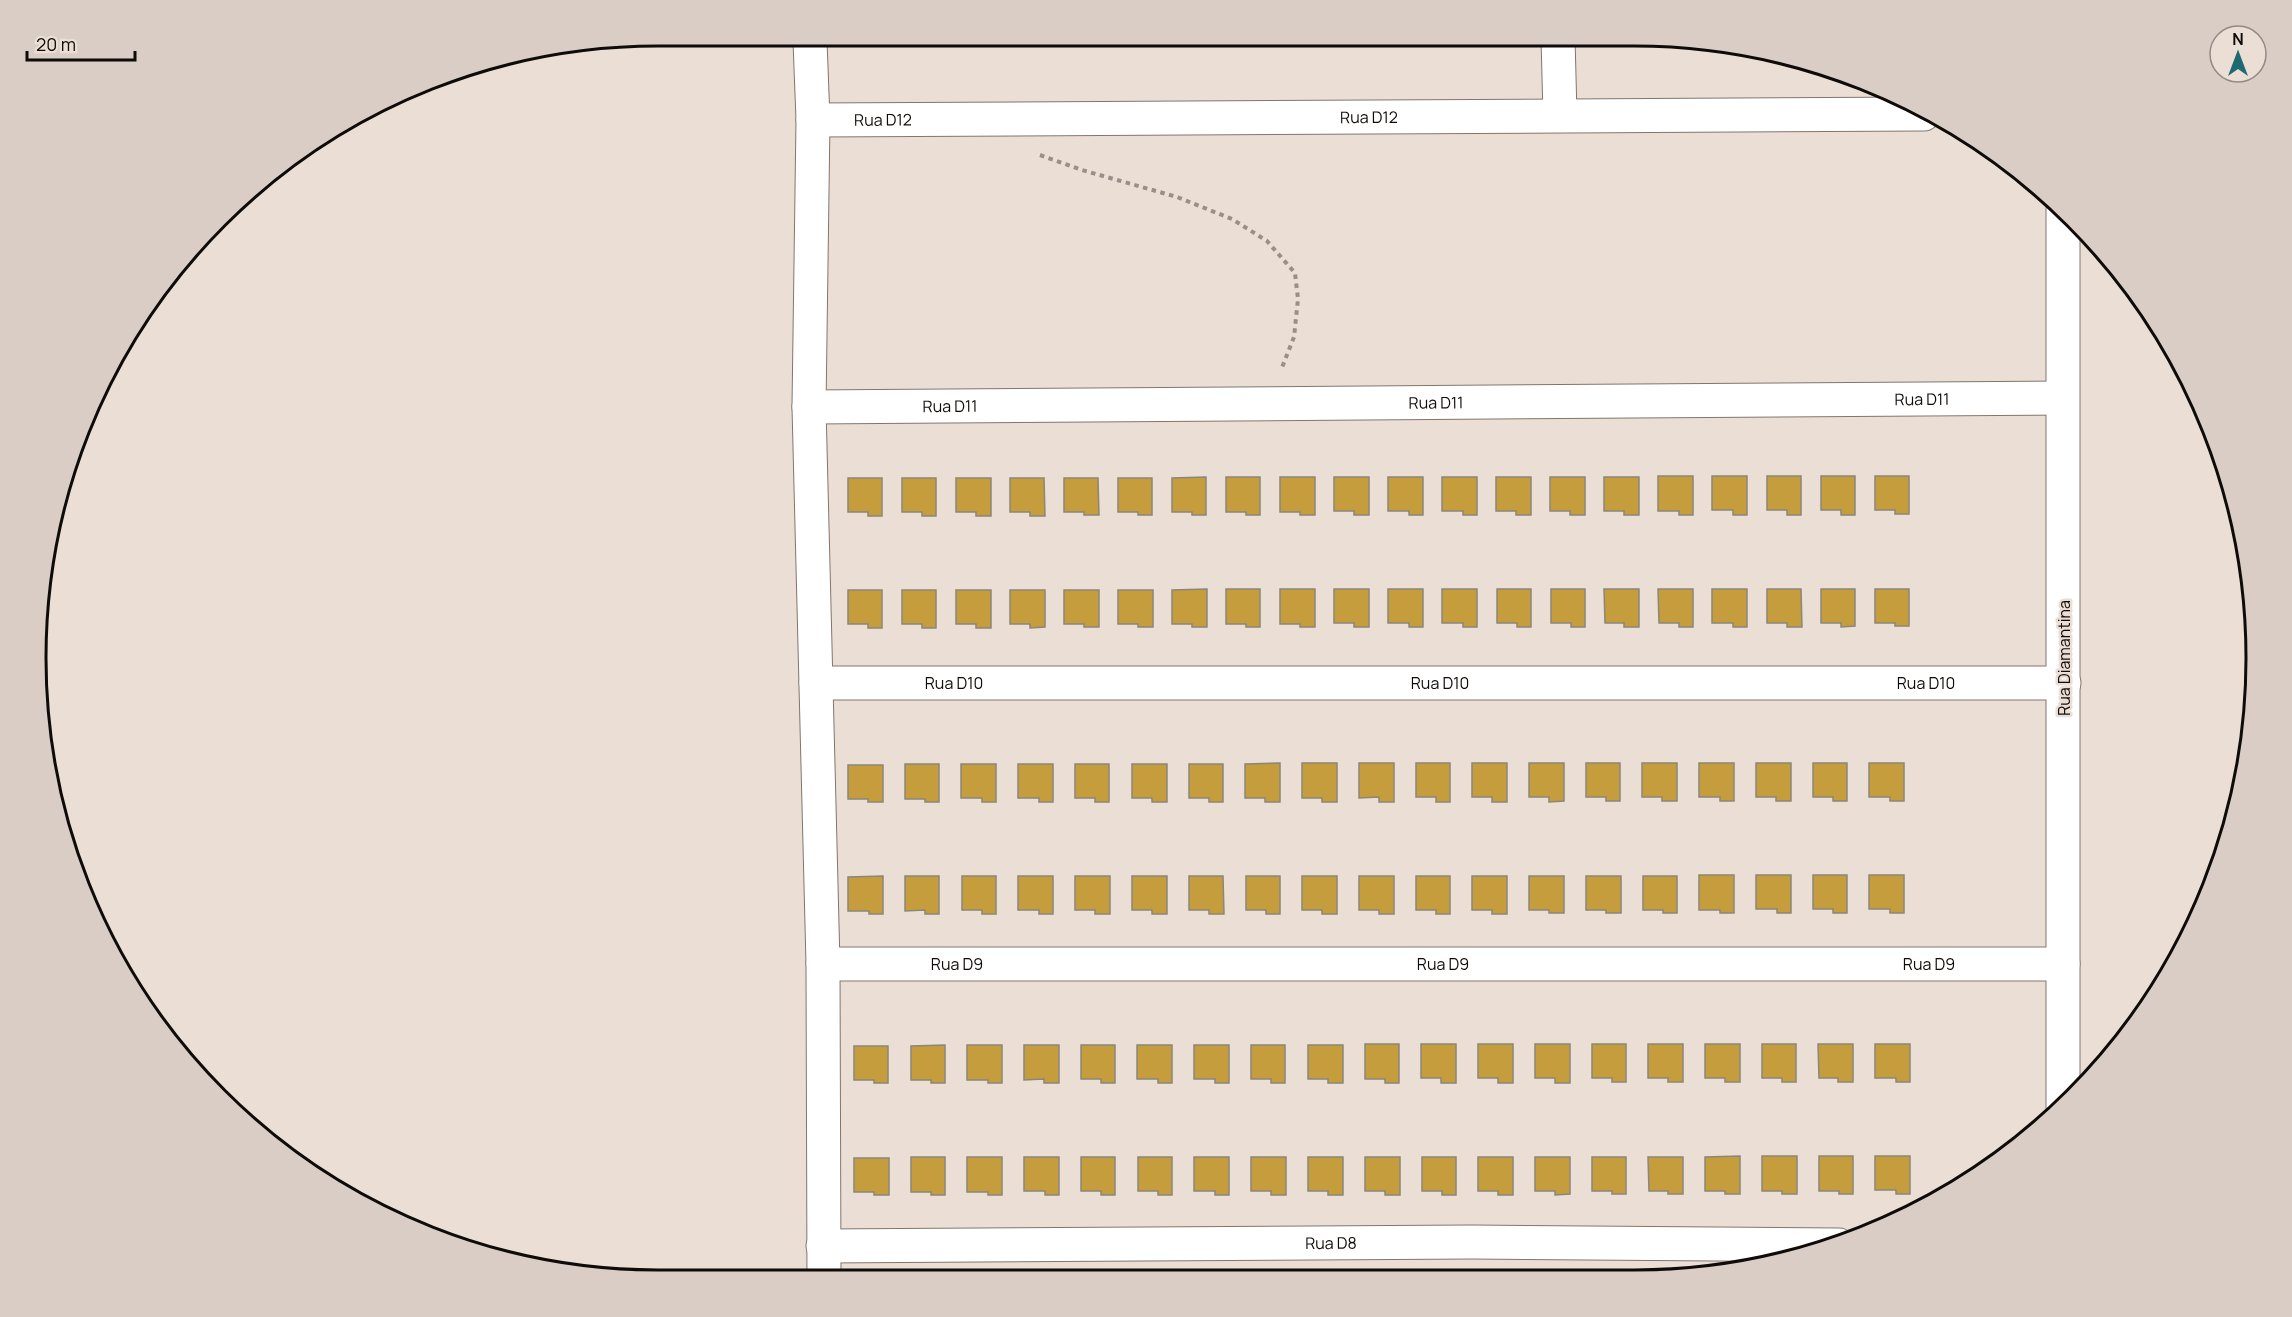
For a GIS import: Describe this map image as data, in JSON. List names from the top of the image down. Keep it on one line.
{"streets":{"street":["Rua D12","Rua D11","Rua Diamantina","Rua D10","Rua D9","Rua D8"]},"crossings":[["Rua D11","Rua Diamantina"],["Rua Diamantina","Rua D10"],["Rua Diamantina","Rua D9"]],"scale_bar":"20 m","north":"top"}
